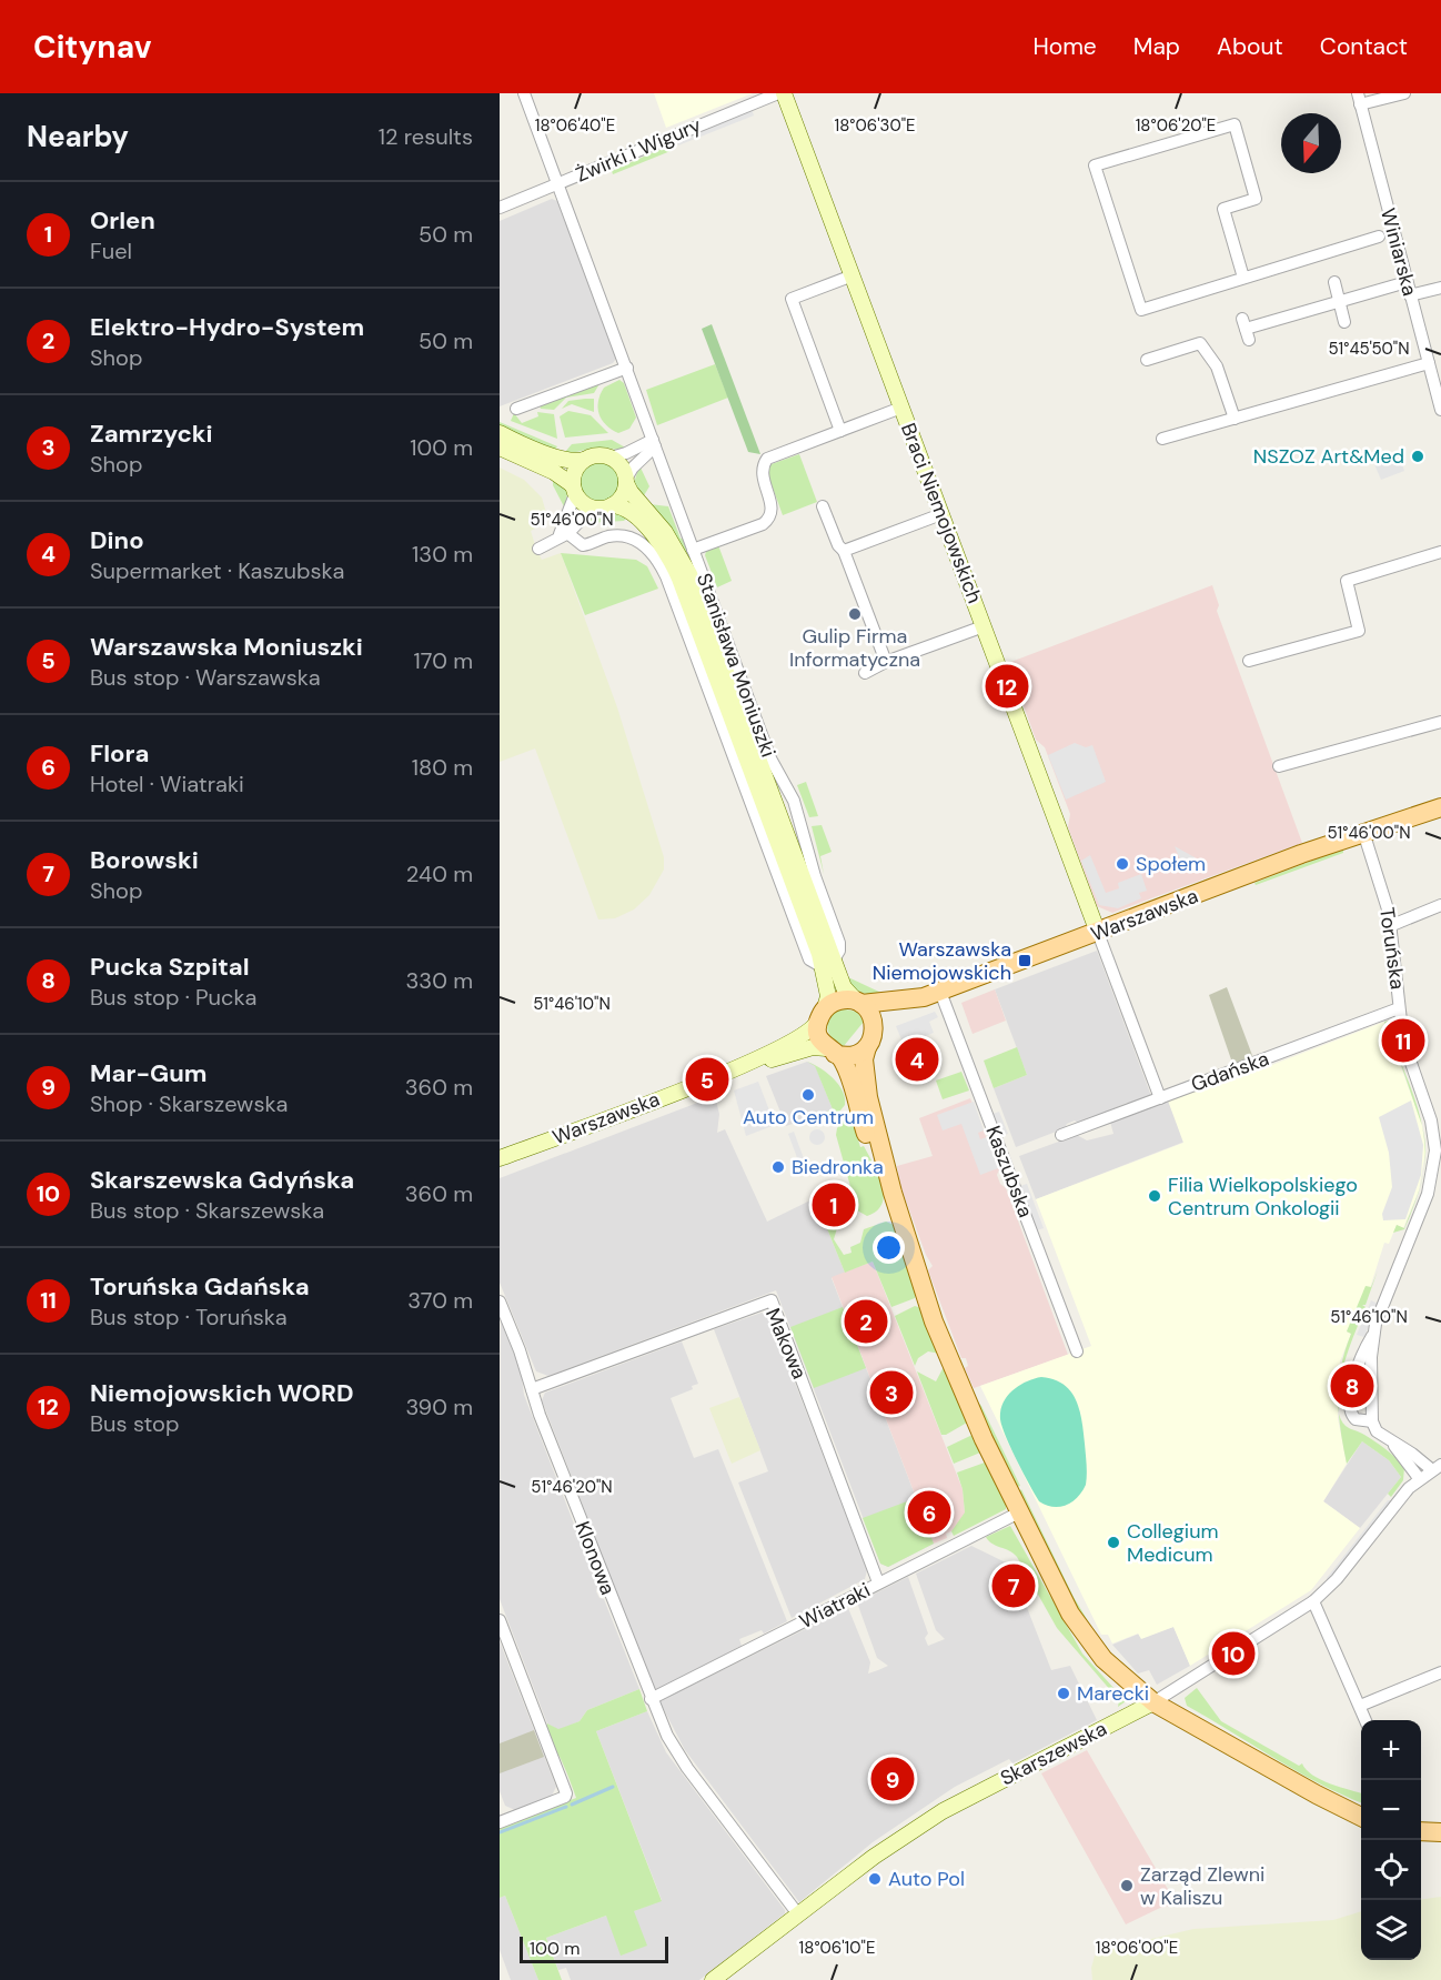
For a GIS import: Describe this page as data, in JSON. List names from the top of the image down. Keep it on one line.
{"streets":{"main road":["Braci Niemojowskich","Stanisława Moniuszki","Warszawska","Skarszewska"],"street":["Żwirki i Wigury","Winiarska","Toruńska","Gdańska","Kaszubska","Makowa","Klonowa","Wiatraki"]},"crossings":[["Żwirki i Wigury","Stanisława Moniuszki"],["Braci Niemojowskich","Warszawska"],["Stanisława Moniuszki","Warszawska"],["Warszawska","Toruńska"],["Warszawska","Kaszubska"],["Toruńska","Gdańska"],["Makowa","Klonowa"],["Makowa","Wiatraki"],["Klonowa","Wiatraki"],["Klonowa","Skarszewska"]],"places":{"other":["NSZOZ Art&Med","Gulip Firma Informatyczna","Społem","Auto Centrum","Biedronka","Filia Wielkopolskiego Centrum Onkologii","Collegium Medicum","Marecki","Auto Pol","Zarząd Zlewni w Kaliszu"],"transit":["Warszawska Niemojowskich"]},"scale_bar":"100 m","north":"bottom","page":{"header":"Citynav","nav":["Home","Map","About","Contact"],"heading":["Nearby","12 results"],"list":[{"mark":"1","name":"Orlen","note":"Fuel","value":"50 m"},{"mark":"2","name":"Elektro-Hydro-System","note":"Shop","value":"50 m"},{"mark":"3","name":"Zamrzycki","note":"Shop","value":"100 m"},{"mark":"4","name":"Dino","note":"Supermarket · Kaszubska","value":"130 m"},{"mark":"5","name":"Warszawska Moniuszki","note":"Bus stop · Warszawska","value":"170 m"},{"mark":"6","name":"Flora","note":"Hotel · Wiatraki","value":"180 m"},{"mark":"7","name":"Borowski","note":"Shop","value":"240 m"},{"mark":"8","name":"Pucka Szpital","note":"Bus stop · Pucka","value":"330 m"},{"mark":"9","name":"Mar-Gum","note":"Shop · Skarszewska","value":"360 m"},{"mark":"10","name":"Skarszewska Gdyńska","note":"Bus stop · Skarszewska","value":"360 m"},{"mark":"11","name":"Toruńska Gdańska","note":"Bus stop · Toruńska","value":"370 m"},{"mark":"12","name":"Niemojowskich WORD","note":"Bus stop","value":"390 m"}],"pins":["12","11","4","5","1","2","8","3","6","7","10","9"],"map_buttons":["+","−"],"scale":"100 m"},"coordinates":["18°06'40\"E","18°06'30\"E","18°06'20\"E","51°45'50\"N","51°46'00\"N","51°46'10\"N","51°46'20\"N","18°06'10\"E","18°06'00\"E"]}
